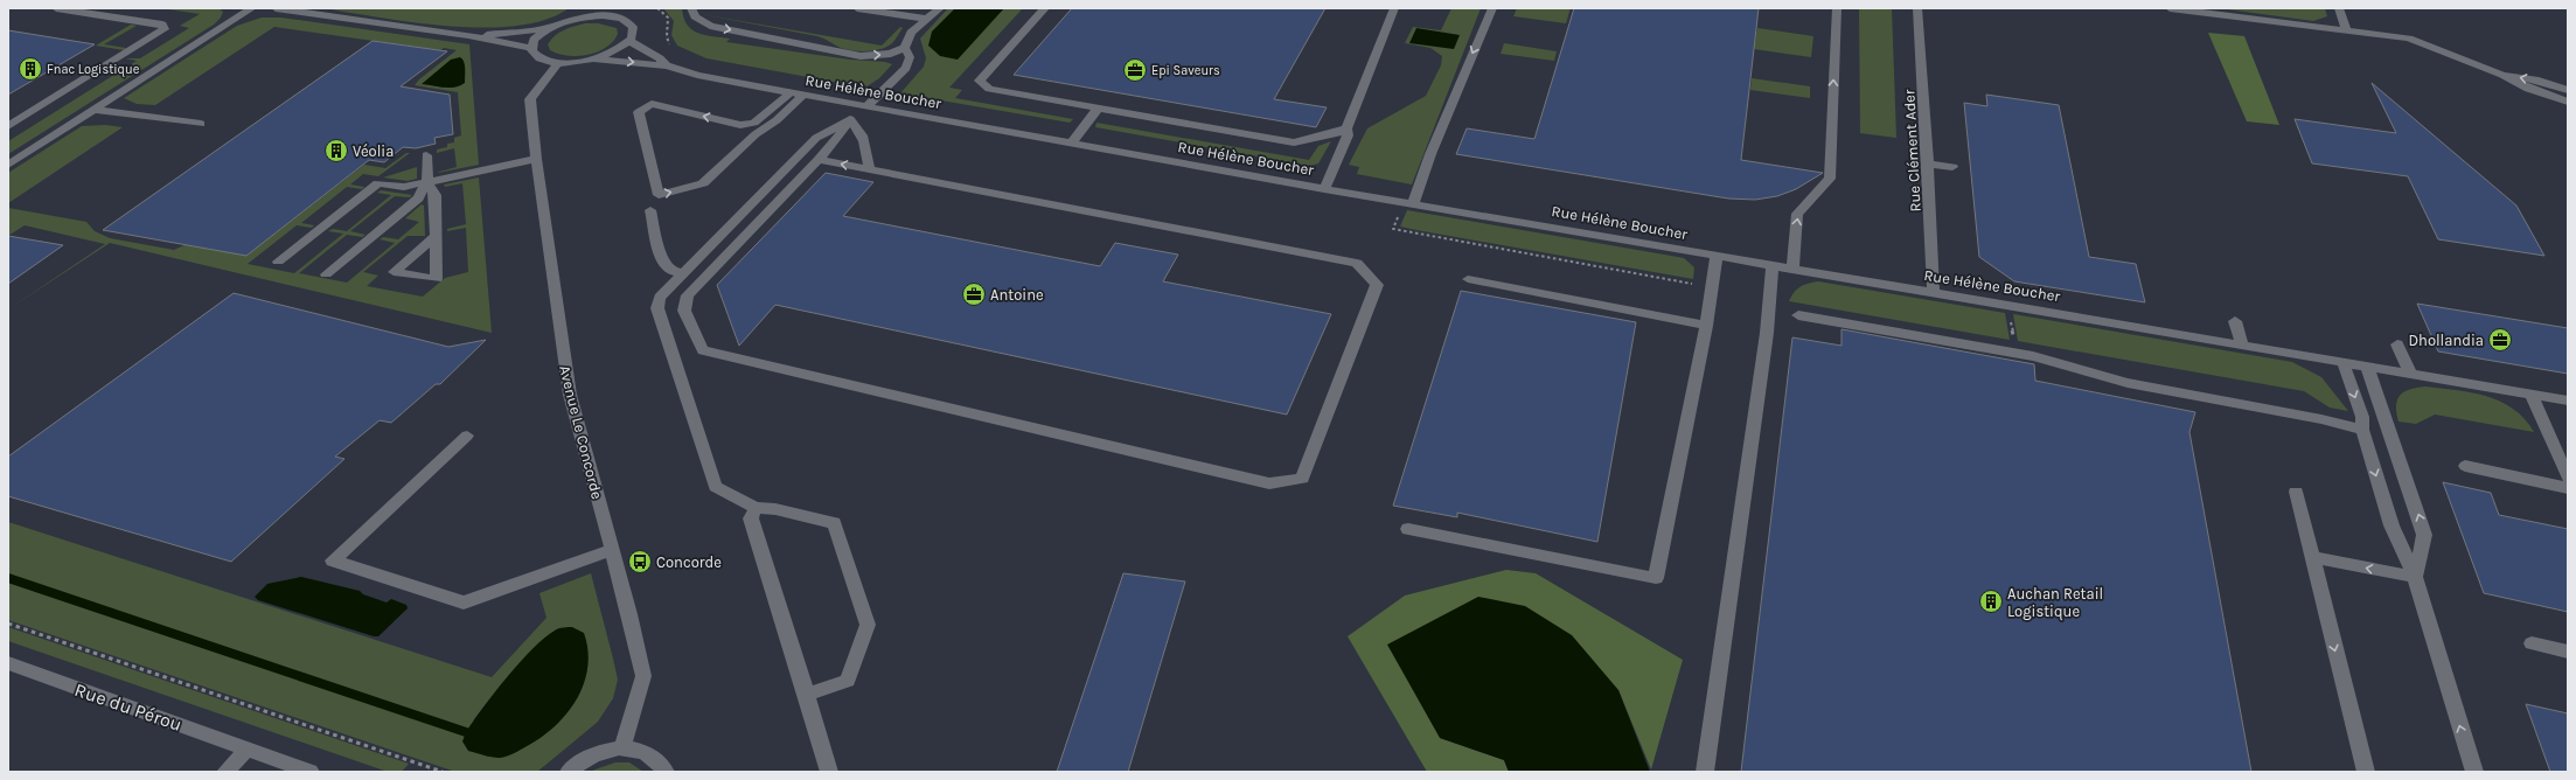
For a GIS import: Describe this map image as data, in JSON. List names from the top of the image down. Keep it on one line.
{"streets":{"street":["Rue Hélène Boucher","Rue Clément Ader","Avenue Le Concorde","Rue du Pérou"]},"crossings":[["Rue Hélène Boucher","Rue Clément Ader"],["Rue Hélène Boucher","Avenue Le Concorde"]],"places":{"building":["Fnac Logistique","Véolia","Auchan Retail Logistique"],"office":["Epi Saveurs","Antoine","Dhollandia"],"bus stop":["Concorde"]}}
